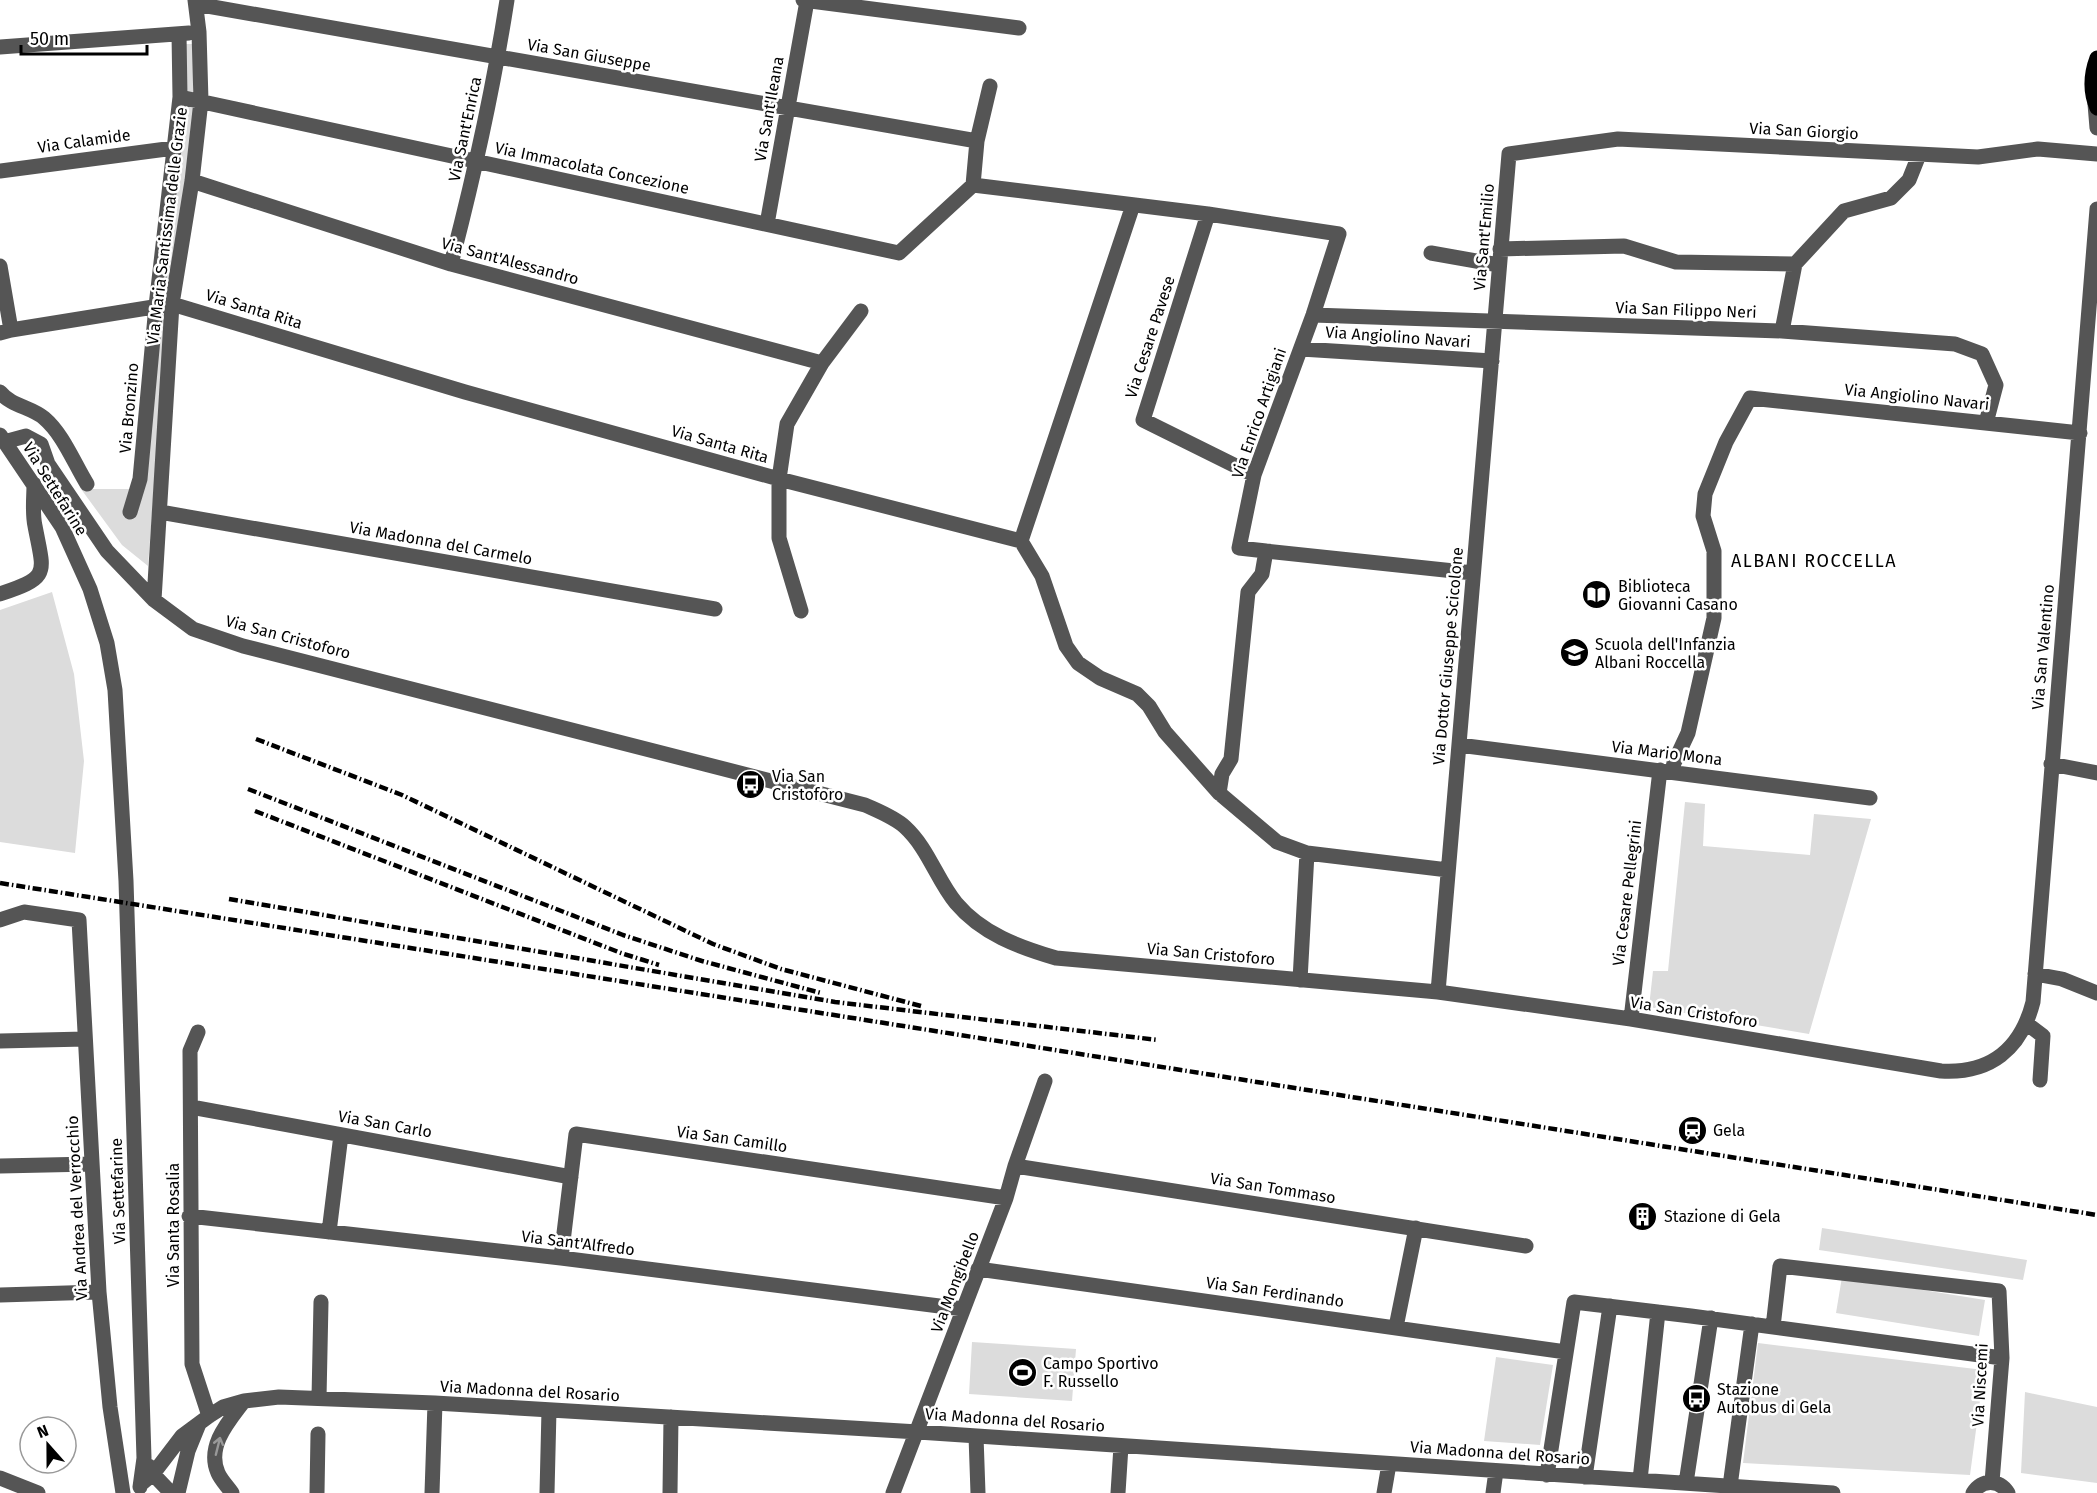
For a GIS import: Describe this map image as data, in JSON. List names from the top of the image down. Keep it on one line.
{"streets":{"street":["Via San Giuseppe","Via Sant'Ileana","Via Sant'Enrica","Via San Giorgio","Via Calamide","Via Immacolata Concezione","Via Maria Santissima delle Grazie","Via Sant'Emilio","Via Sant'Alessandro","Via Santa Rita","Via San Filippo Neri","Via Cesare Pavese","Via Angiolino Navari","Via Bronzino","Via Enrico Artigiani","Via Settefarine","Via Madonna del Carmelo","Via San Cristoforo","Via San Valentino","Via Dottor Giuseppe Scicolone","Via Mario Mona","Via Cesare Pellegrini","Via San Carlo","Via San Camillo","Via San Tommaso","Via Andrea del Verrocchio","Via Santa Rosalia","Via Sant'Alfredo","Via Mongibello","Via San Ferdinando","Via Niscemi","Via Madonna del Rosario"]},"crossings":[["Via San Giuseppe","Via Sant'Ileana"],["Via San Giuseppe","Via Sant'Enrica"],["Via San Giuseppe","Via Maria Santissima delle Grazie"],["Via Sant'Ileana","Via Immacolata Concezione"],["Via Sant'Enrica","Via Immacolata Concezione"],["Via Sant'Enrica","Via Sant'Alessandro"],["Via San Giorgio","Via Sant'Emilio"],["Via Calamide","Via Maria Santissima delle Grazie"],["Via Immacolata Concezione","Via Maria Santissima delle Grazie"],["Via Maria Santissima delle Grazie","Via Sant'Alessandro"],["Via Maria Santissima delle Grazie","Via Santa Rita"],["Via Maria Santissima delle Grazie","Via Bronzino"],["Via Maria Santissima delle Grazie","Via Madonna del Carmelo"],["Via Maria Santissima delle Grazie","Via San Cristoforo"],["Via Sant'Emilio","Via San Filippo Neri"],["Via Sant'Emilio","Via Dottor Giuseppe Scicolone"],["Via San Filippo Neri","Via Angiolino Navari"],["Via San Filippo Neri","Via Enrico Artigiani"],["Via San Filippo Neri","Via Dottor Giuseppe Scicolone"],["Via Cesare Pavese","Via Enrico Artigiani"],["Via Angiolino Navari","Via Enrico Artigiani"],["Via Angiolino Navari","Via San Valentino"],["Via Angiolino Navari","Via Dottor Giuseppe Scicolone"],["Via Angiolino Navari","Via Cesare Pellegrini"],["Via Settefarine","Via San Cristoforo"],["Via Settefarine","Via Madonna del Rosario"],["Via San Cristoforo","Via San Valentino"],["Via San Cristoforo","Via Dottor Giuseppe Scicolone"],["Via San Cristoforo","Via Cesare Pellegrini"],["Via Dottor Giuseppe Scicolone","Via Mario Mona"],["Via Mario Mona","Via Cesare Pellegrini"],["Via San Carlo","Via San Camillo"],["Via San Carlo","Via Santa Rosalia"],["Via San Camillo","Via Sant'Alfredo"],["Via San Camillo","Via Mongibello"],["Via San Tommaso","Via Mongibello"],["Via Santa Rosalia","Via Sant'Alfredo"],["Via Santa Rosalia","Via Madonna del Rosario"],["Via Sant'Alfredo","Via Mongibello"],["Via Mongibello","Via San Ferdinando"],["Via Mongibello","Via Madonna del Rosario"]],"districts":["ALBANI ROCCELLA"],"places":{"library":["Biblioteca Giovanni Casano"],"school or university":["Scuola dell'Infanzia Albani Roccella"],"bus stop":["Via San Cristoforo","Stazione Autobus di Gela"],"station":["Gela"],"building":["Stazione di Gela"],"sports":["Campo Sportivo F. Russello"]},"scale_bar":"50 m","north":"top"}
